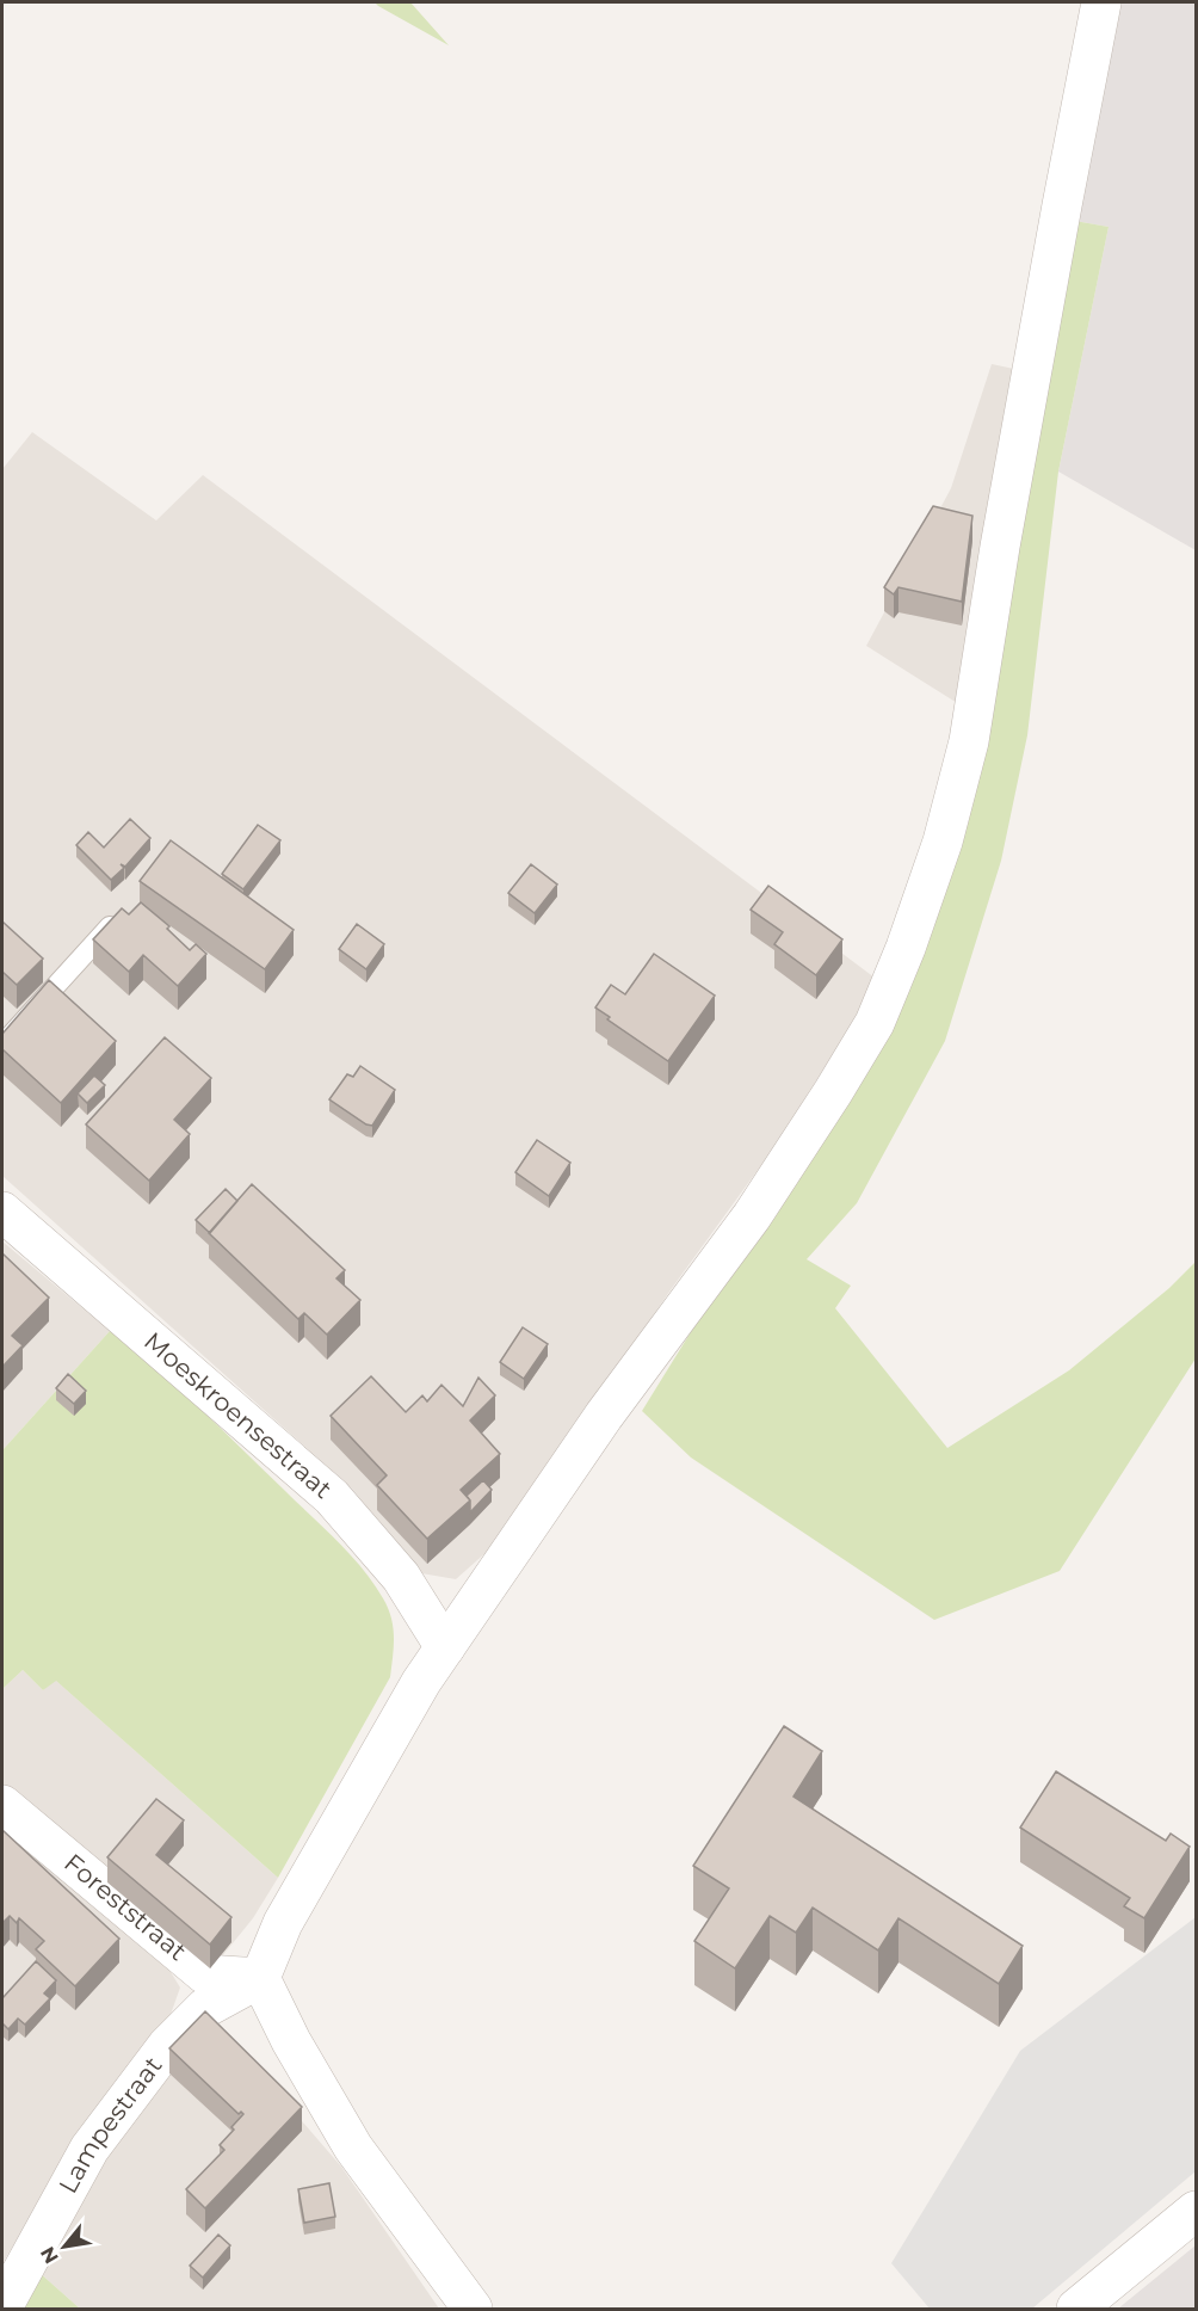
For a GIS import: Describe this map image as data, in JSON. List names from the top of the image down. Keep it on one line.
{"streets":{"street":["Moeskroensestraat","Foreststraat","Lampestraat"]},"crossings":[["Foreststraat","Lampestraat"]],"north":"bottom left"}
